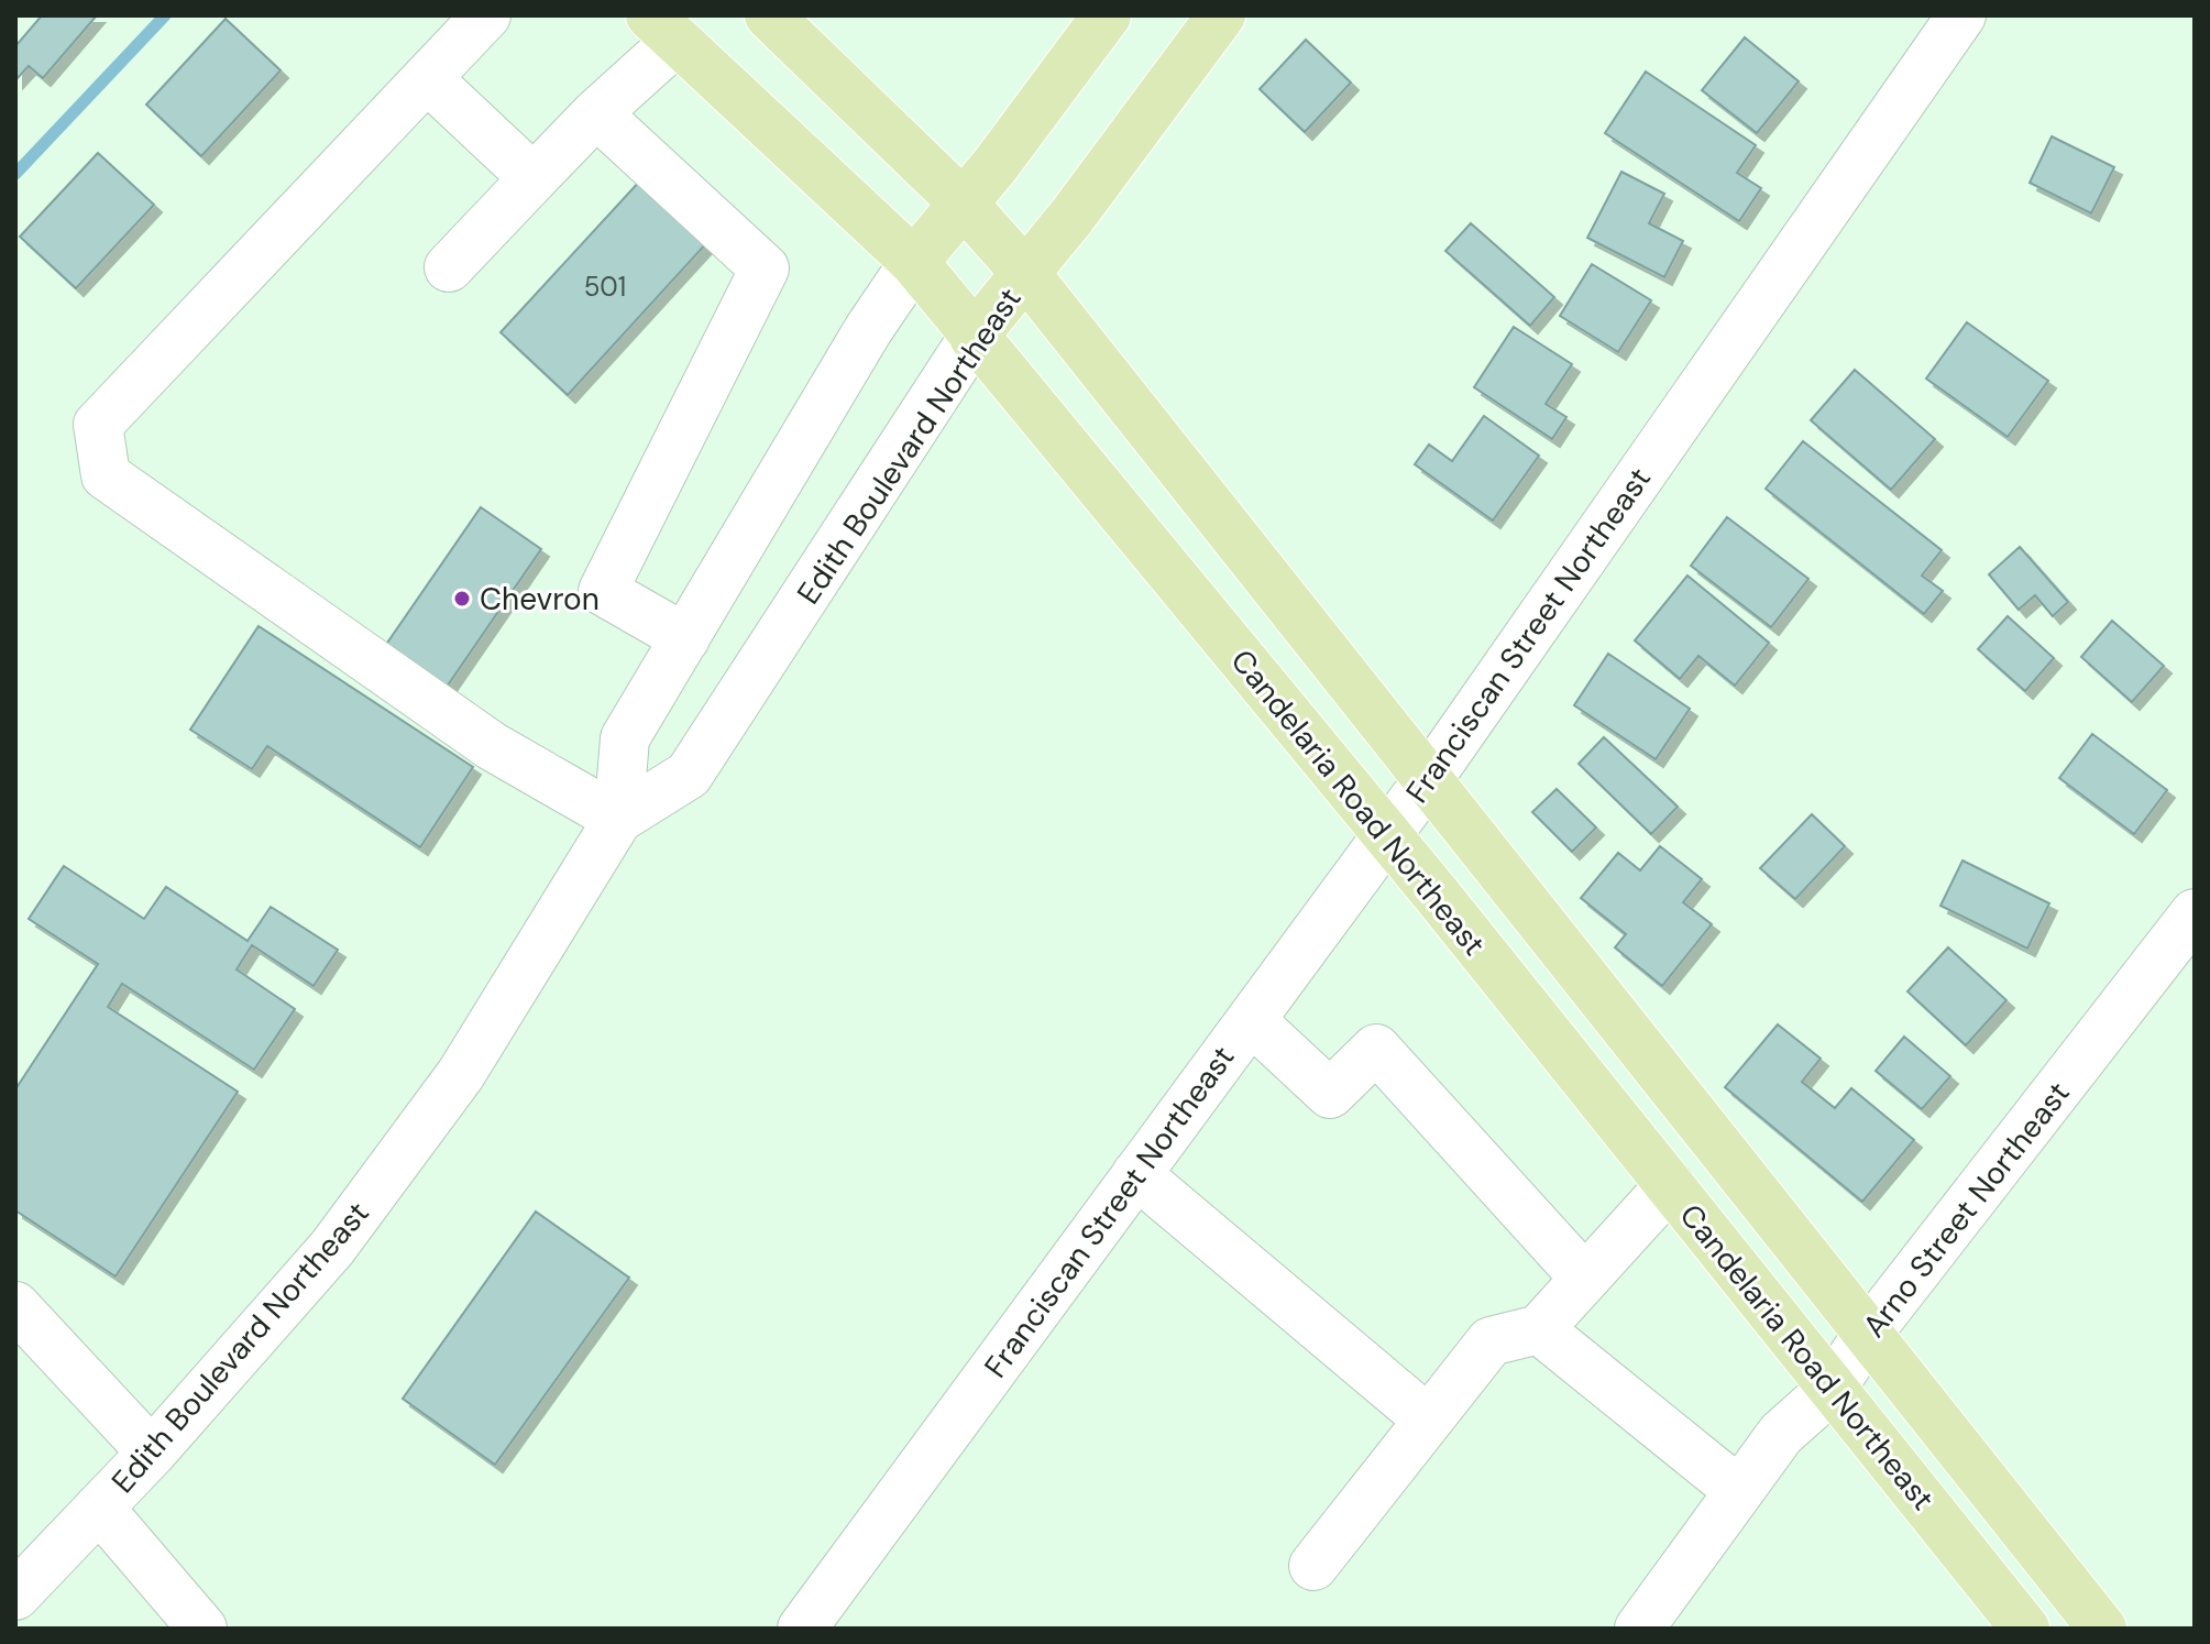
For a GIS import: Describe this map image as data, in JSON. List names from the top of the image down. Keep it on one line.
{"streets":{"main road":["Edith Boulevard Northeast","Candelaria Road Northeast"],"street":["Franciscan Street Northeast","Arno Street Northeast"]},"crossings":[["Edith Boulevard Northeast","Candelaria Road Northeast"],["Franciscan Street Northeast","Candelaria Road Northeast"],["Candelaria Road Northeast","Arno Street Northeast"]],"places":["Chevron"],"house_numbers":["501"]}
